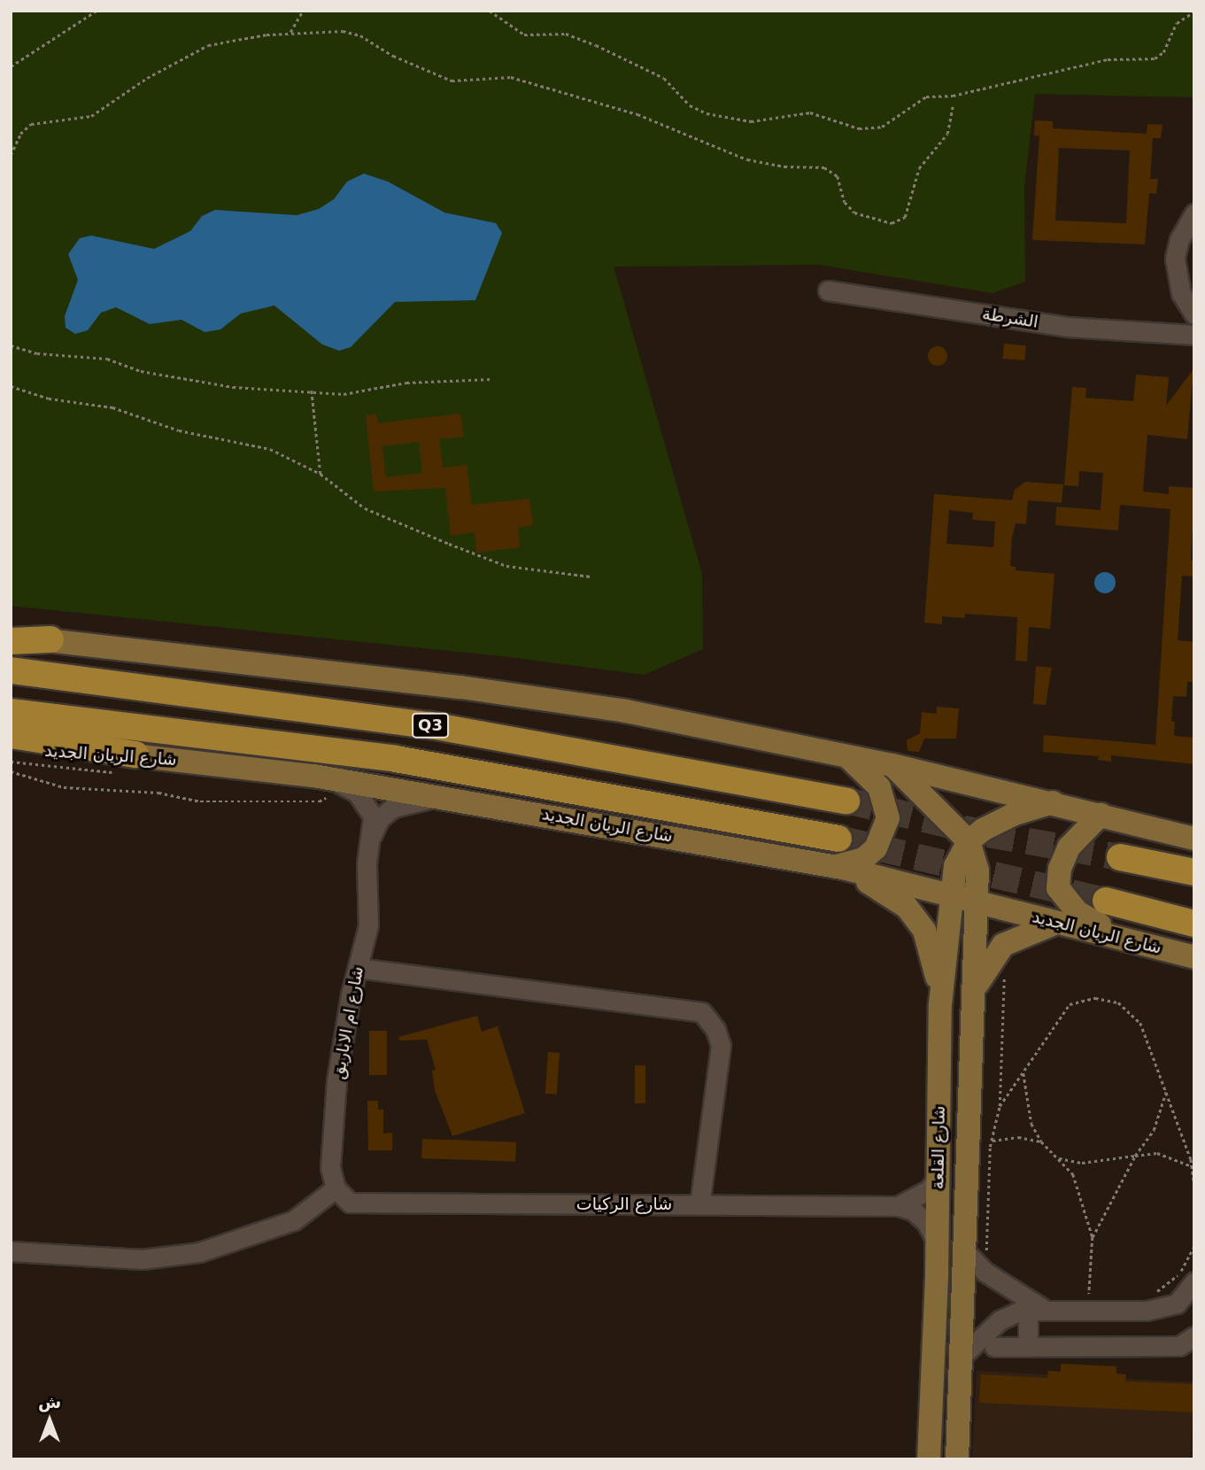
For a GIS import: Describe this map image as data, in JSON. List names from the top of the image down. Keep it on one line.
{"streets":{"highway":["Q3","شارع الريان الجديد"],"main road":["شارع القلعة"],"street":["الشرطة","شارع ام الاباريق","شارع الركيات"]},"crossings":[["شارع الريان الجديد","شارع ام الاباريق"],["شارع الريان الجديد","شارع القلعة"],["شارع ام الاباريق","شارع الركيات"],["شارع القلعة","شارع الركيات"]],"north":"top"}
